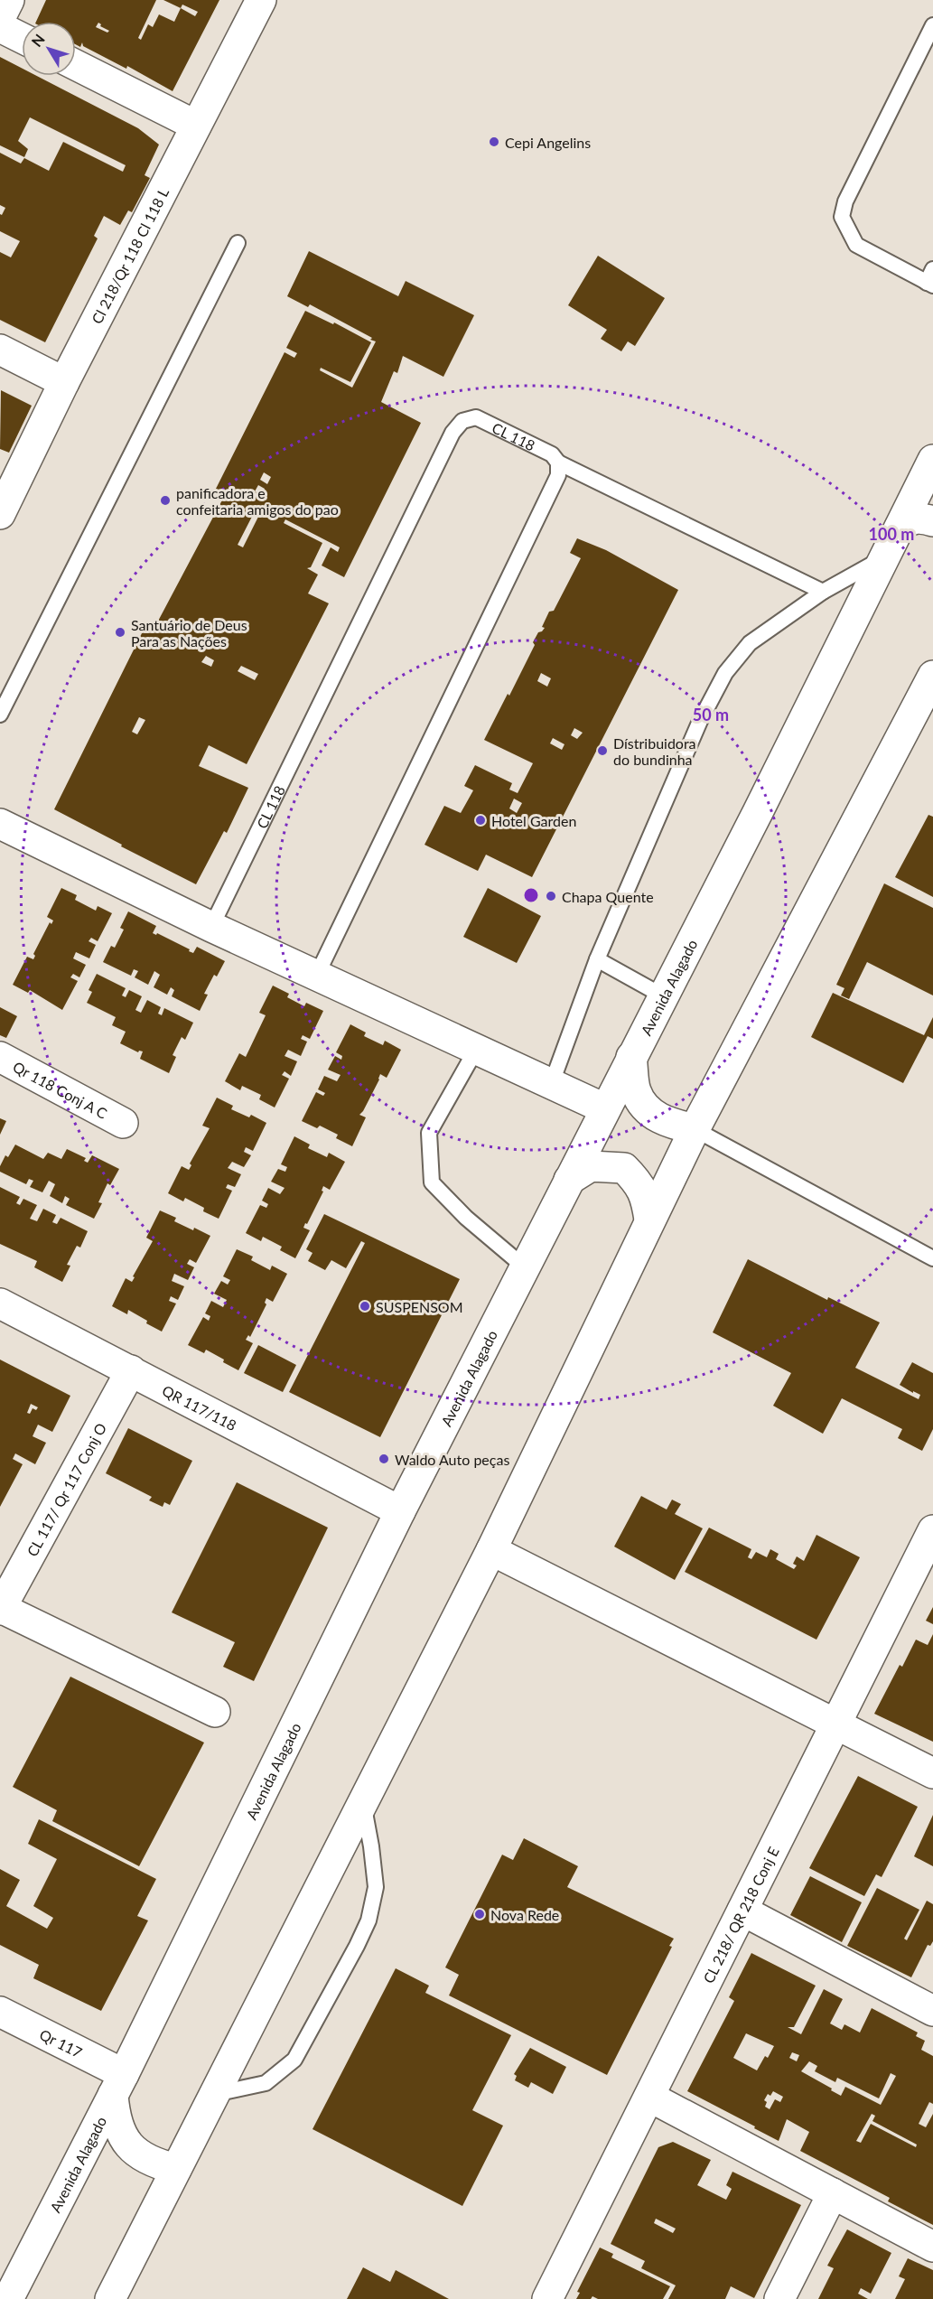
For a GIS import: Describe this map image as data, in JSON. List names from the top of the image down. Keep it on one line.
{"streets":{"street":["Cl 218/Qr 118 Cl 118 L","Avenida Alagado","Qr 118 Conj A C","QR 117/118","CL 117/ Qr 117 Conj O","CL 218/ QR 218 Conj E","Qr 117"],"lane":["CL 118"]},"crossings":[["Avenida Alagado","QR 117/118"],["Avenida Alagado","Qr 117"],["QR 117/118","CL 117/ Qr 117 Conj O"]],"places":["Cepi Angelins","panificadora e confeitaria amigos do pao","Santuário de Deus Para as Nações","Dístribuidora do bundinha","Hotel Garden","Chapa Quente","SUSPENSOM","Waldo Auto peças","Nova Rede"],"north":"top left","rings":["100 m","50 m"]}
